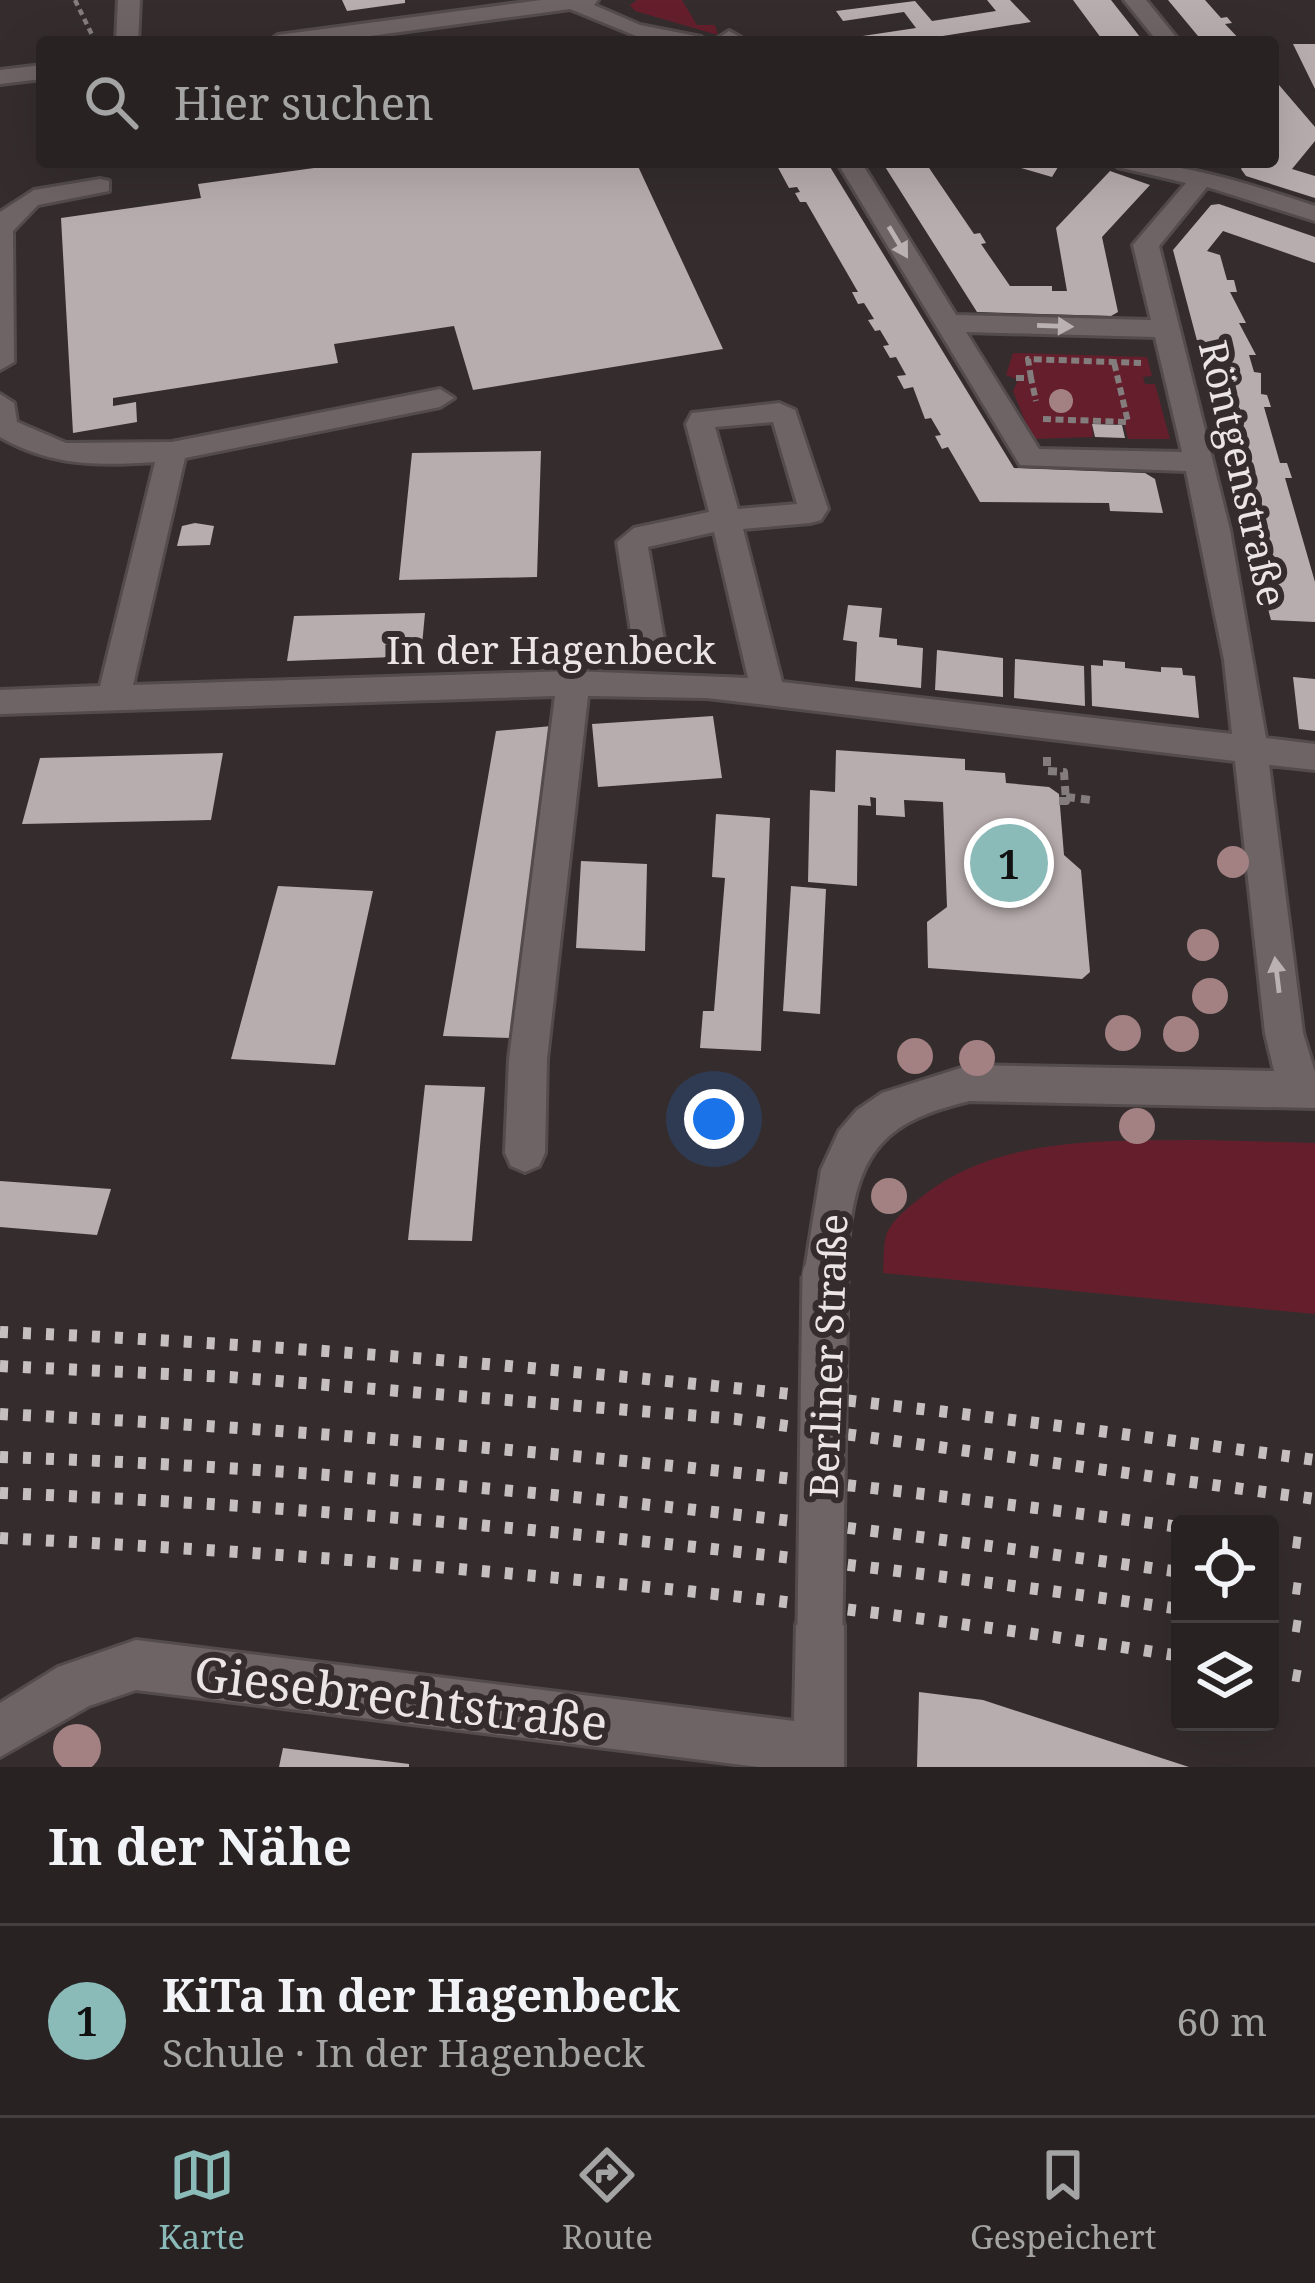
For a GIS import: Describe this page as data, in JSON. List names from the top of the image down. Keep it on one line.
{"streets":{"street":["Röntgenstraße","In der Hagenbeck","Berliner Straße","Giesebrechtstraße"]},"crossings":[["Röntgenstraße","In der Hagenbeck"],["Röntgenstraße","Berliner Straße"],["Berliner Straße","Giesebrechtstraße"]],"one_way":["Röntgenstraße"],"page":{"search":"Hier suchen","pins":"1","heading":"In der Nähe","list":[{"mark":"1","name":"KiTa In der Hagenbeck","note":"Schule · In der Hagenbeck","value":"60 m"}],"nav":["Karte","Route","Gespeichert"]}}
